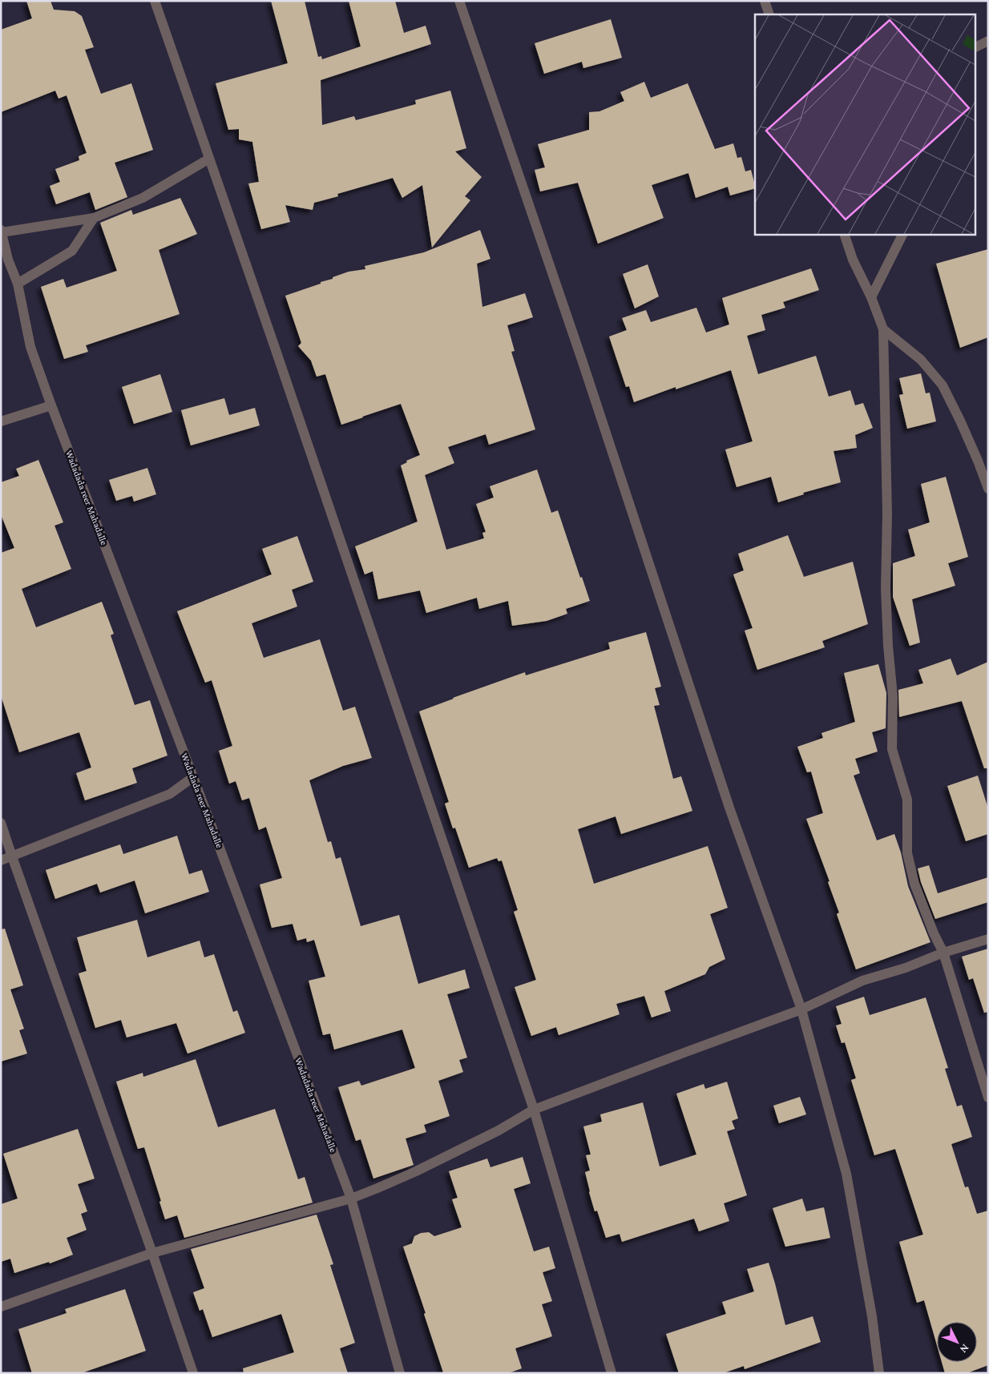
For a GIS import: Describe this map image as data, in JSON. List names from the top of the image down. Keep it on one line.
{"streets":{"street":["Wadadada reer Mahadalle"]},"north":"bottom right"}
